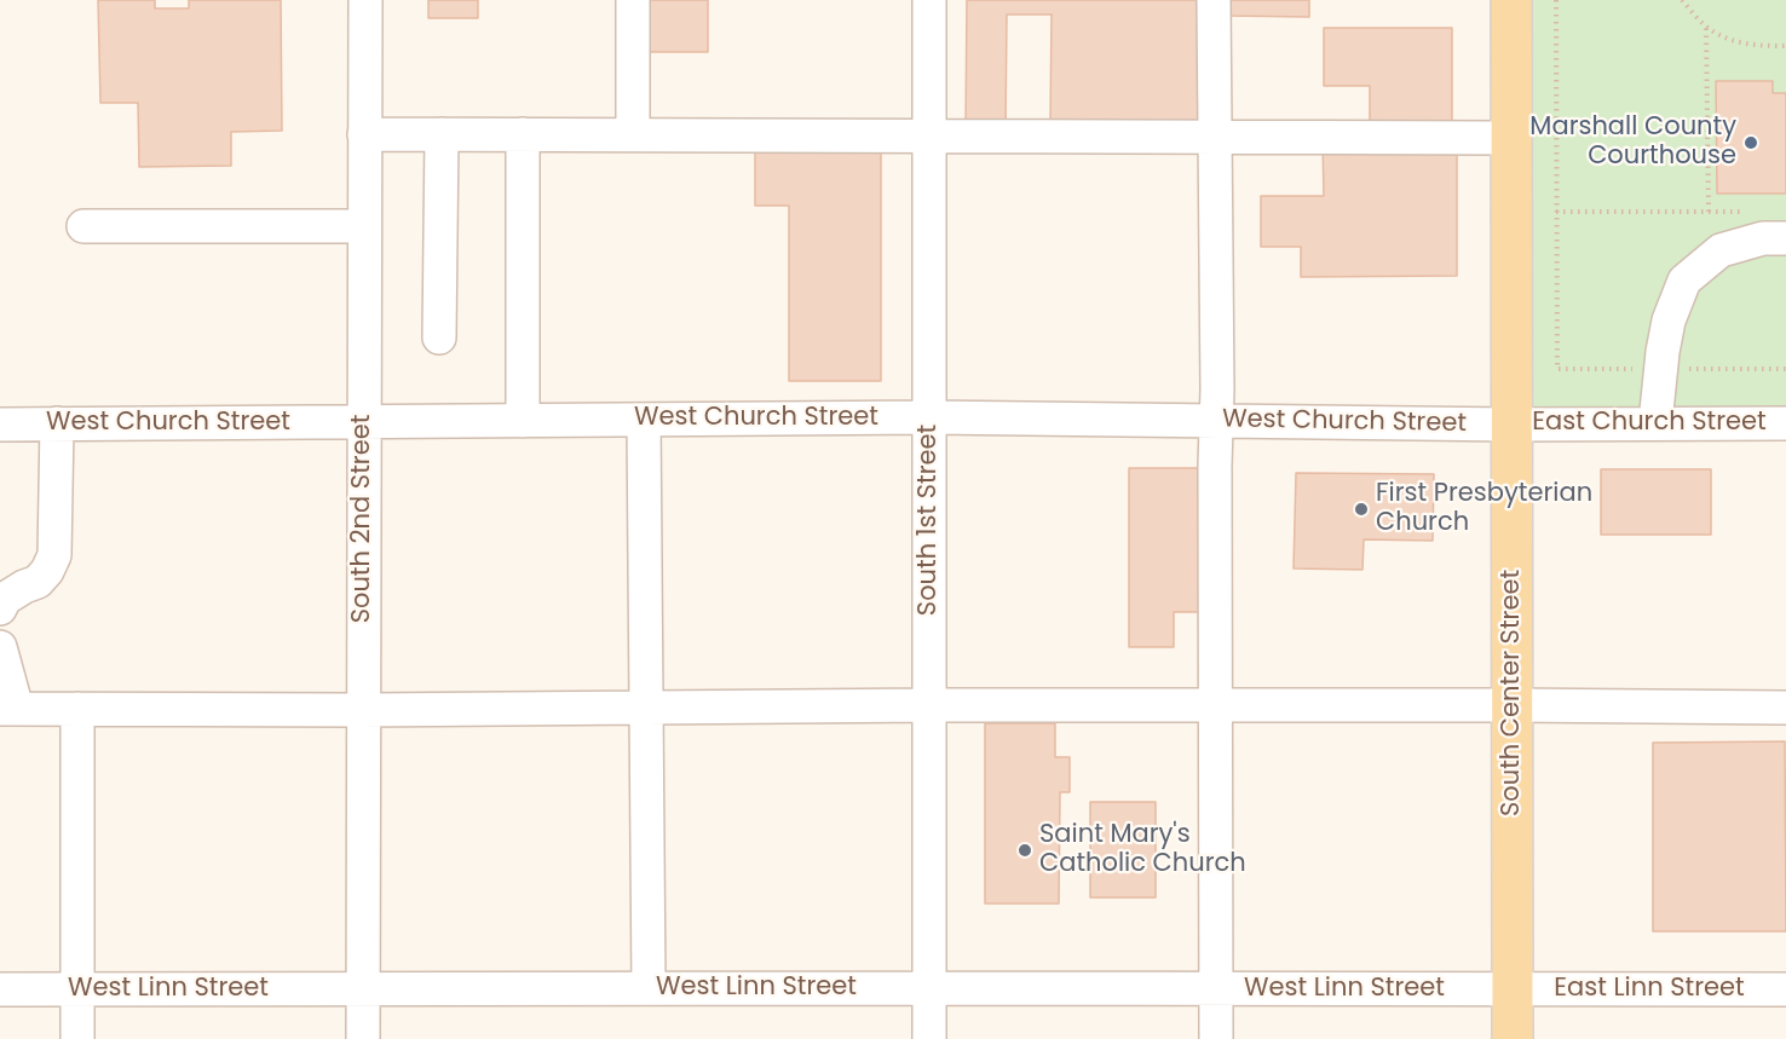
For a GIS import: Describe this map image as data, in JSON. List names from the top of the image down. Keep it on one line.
{"streets":{"main road":["South Center Street"],"street":["West Church Street","East Church Street","South 2nd Street","South 1st Street","West Linn Street","East Linn Street"]},"crossings":[["West Church Street","East Church Street"],["West Church Street","South 2nd Street"],["West Church Street","South 1st Street"],["West Church Street","South Center Street"],["East Church Street","South Center Street"],["South 2nd Street","West Linn Street"],["South 1st Street","West Linn Street"],["South Center Street","West Linn Street"],["South Center Street","East Linn Street"],["West Linn Street","East Linn Street"]],"places":["Marshall County Courthouse","First Presbyterian Church","Saint Mary's Catholic Church"]}
